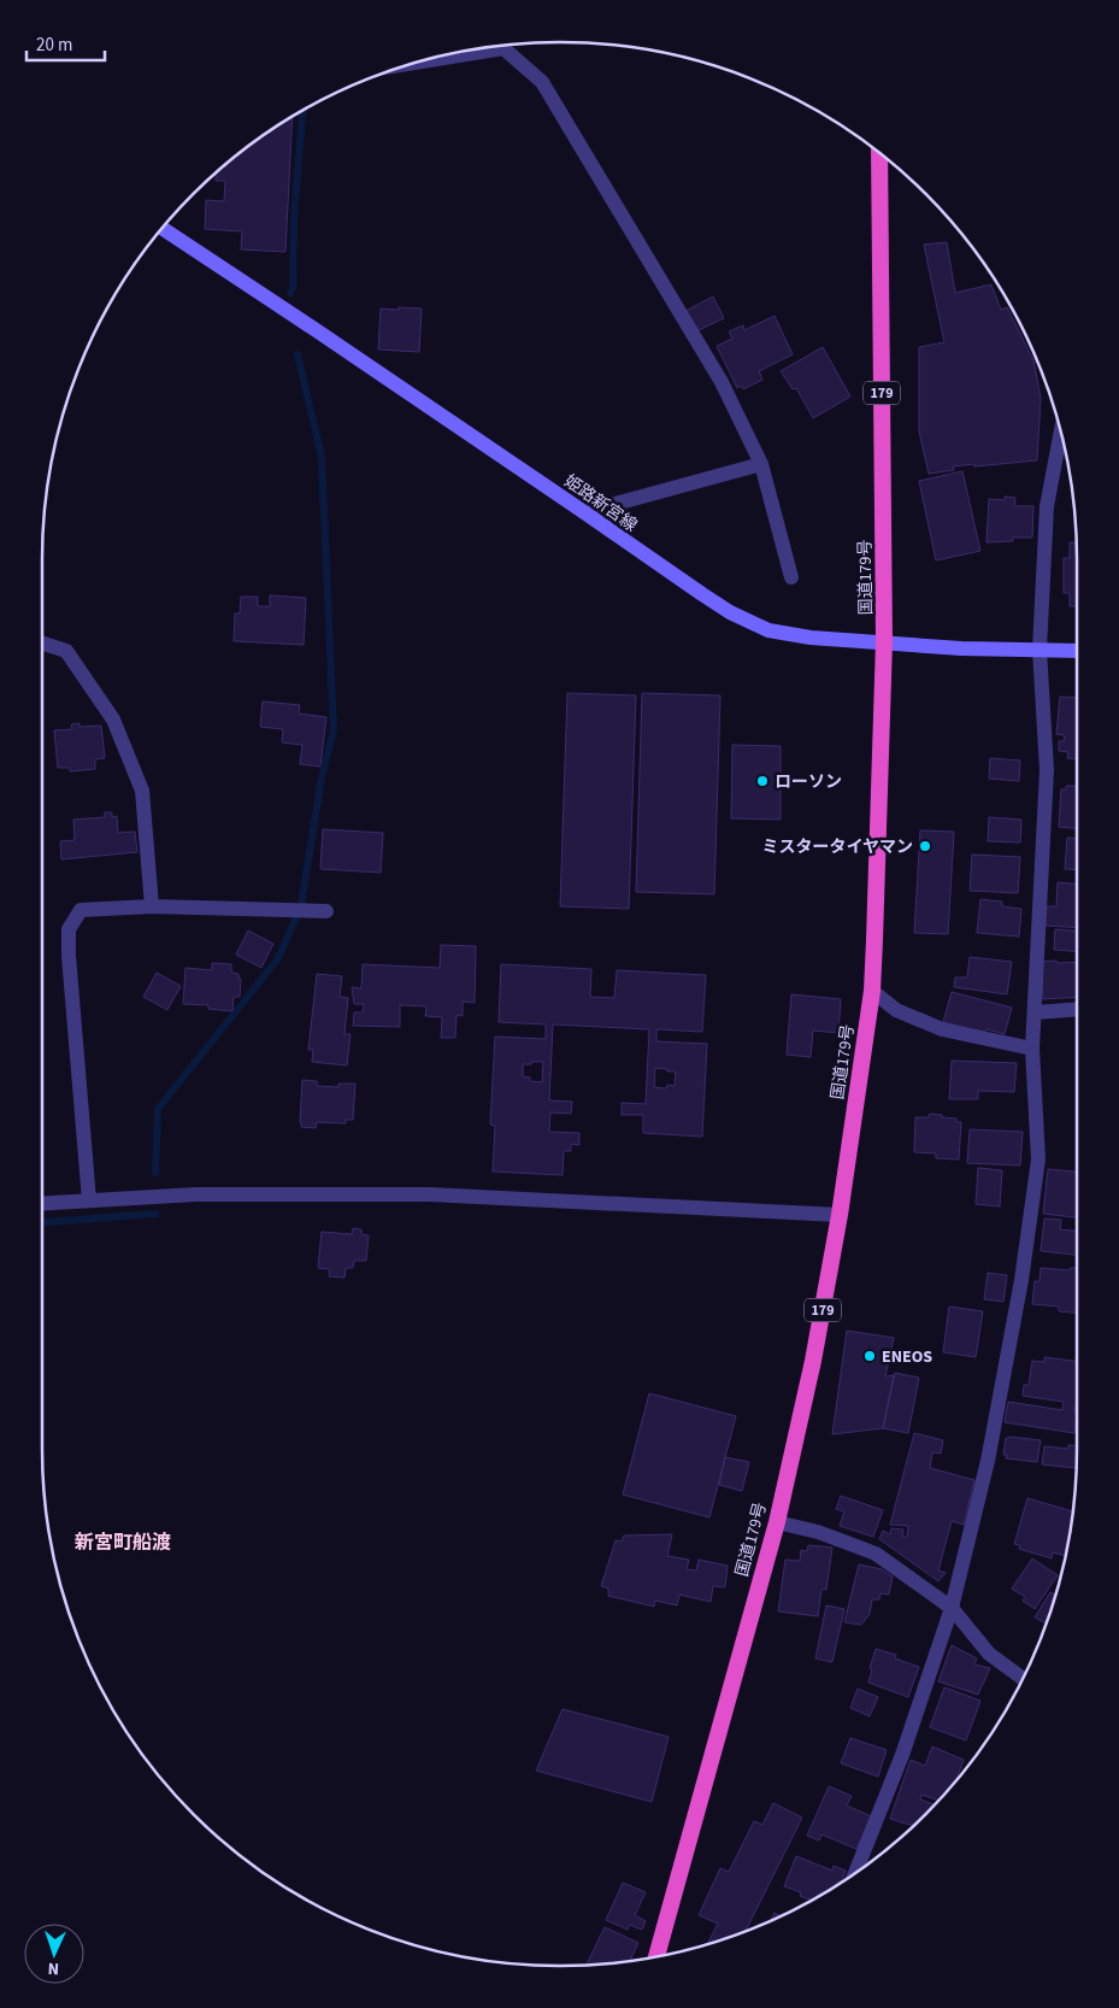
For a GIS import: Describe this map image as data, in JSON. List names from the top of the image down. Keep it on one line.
{"streets":{"highway":["179","国道179号"],"main road":["姫路新宮線"]},"crossings":[["姫路新宮線","国道179号"]],"districts":["新宮町船渡"],"places":["ローソン","ミスタータイヤマン","ENEOS"],"scale_bar":"20 m","north":"bottom"}
